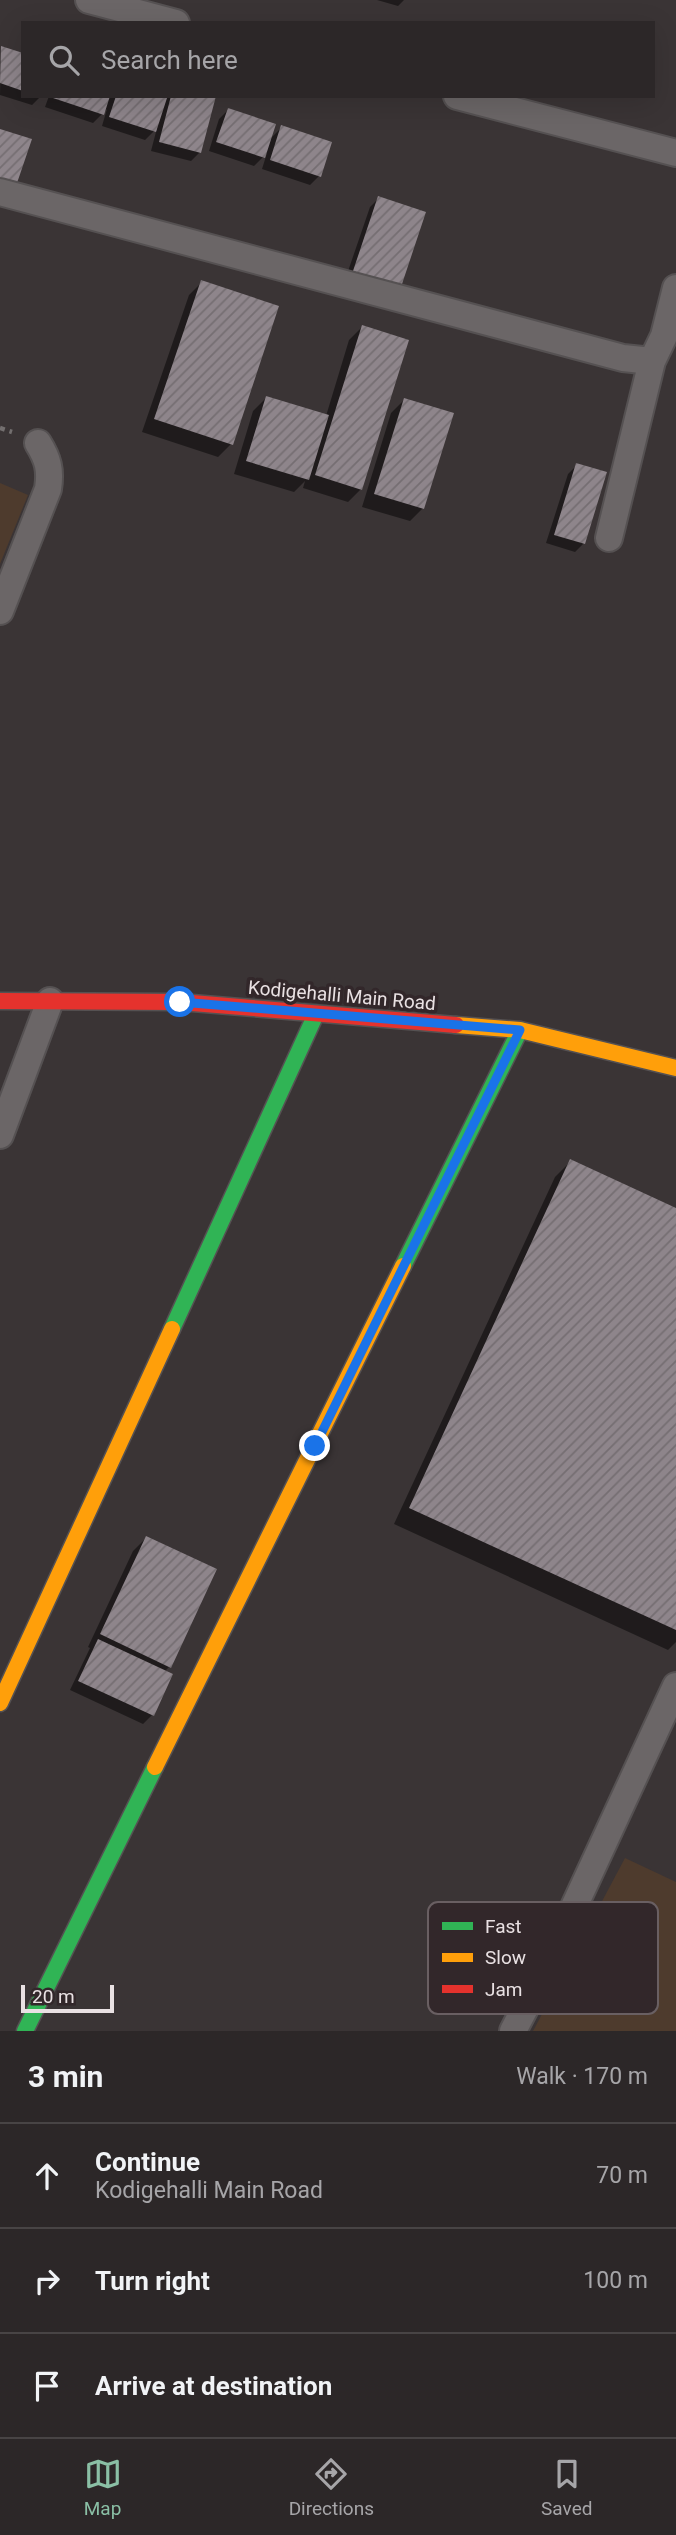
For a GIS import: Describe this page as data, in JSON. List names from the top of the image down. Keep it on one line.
{"streets":{"street":["Kodigehalli Main Road"]},"legend":["Fast","Slow","Jam"],"scale_bar":"20 m","page":{"search":"Search here","scale":"20 m","heading":["3 min","Walk · 170 m"],"list":[["Continue","Kodigehalli Main Road","70 m"],["Turn right","100 m"],"Arrive at destination"],"nav":["Map","Directions","Saved"]}}
